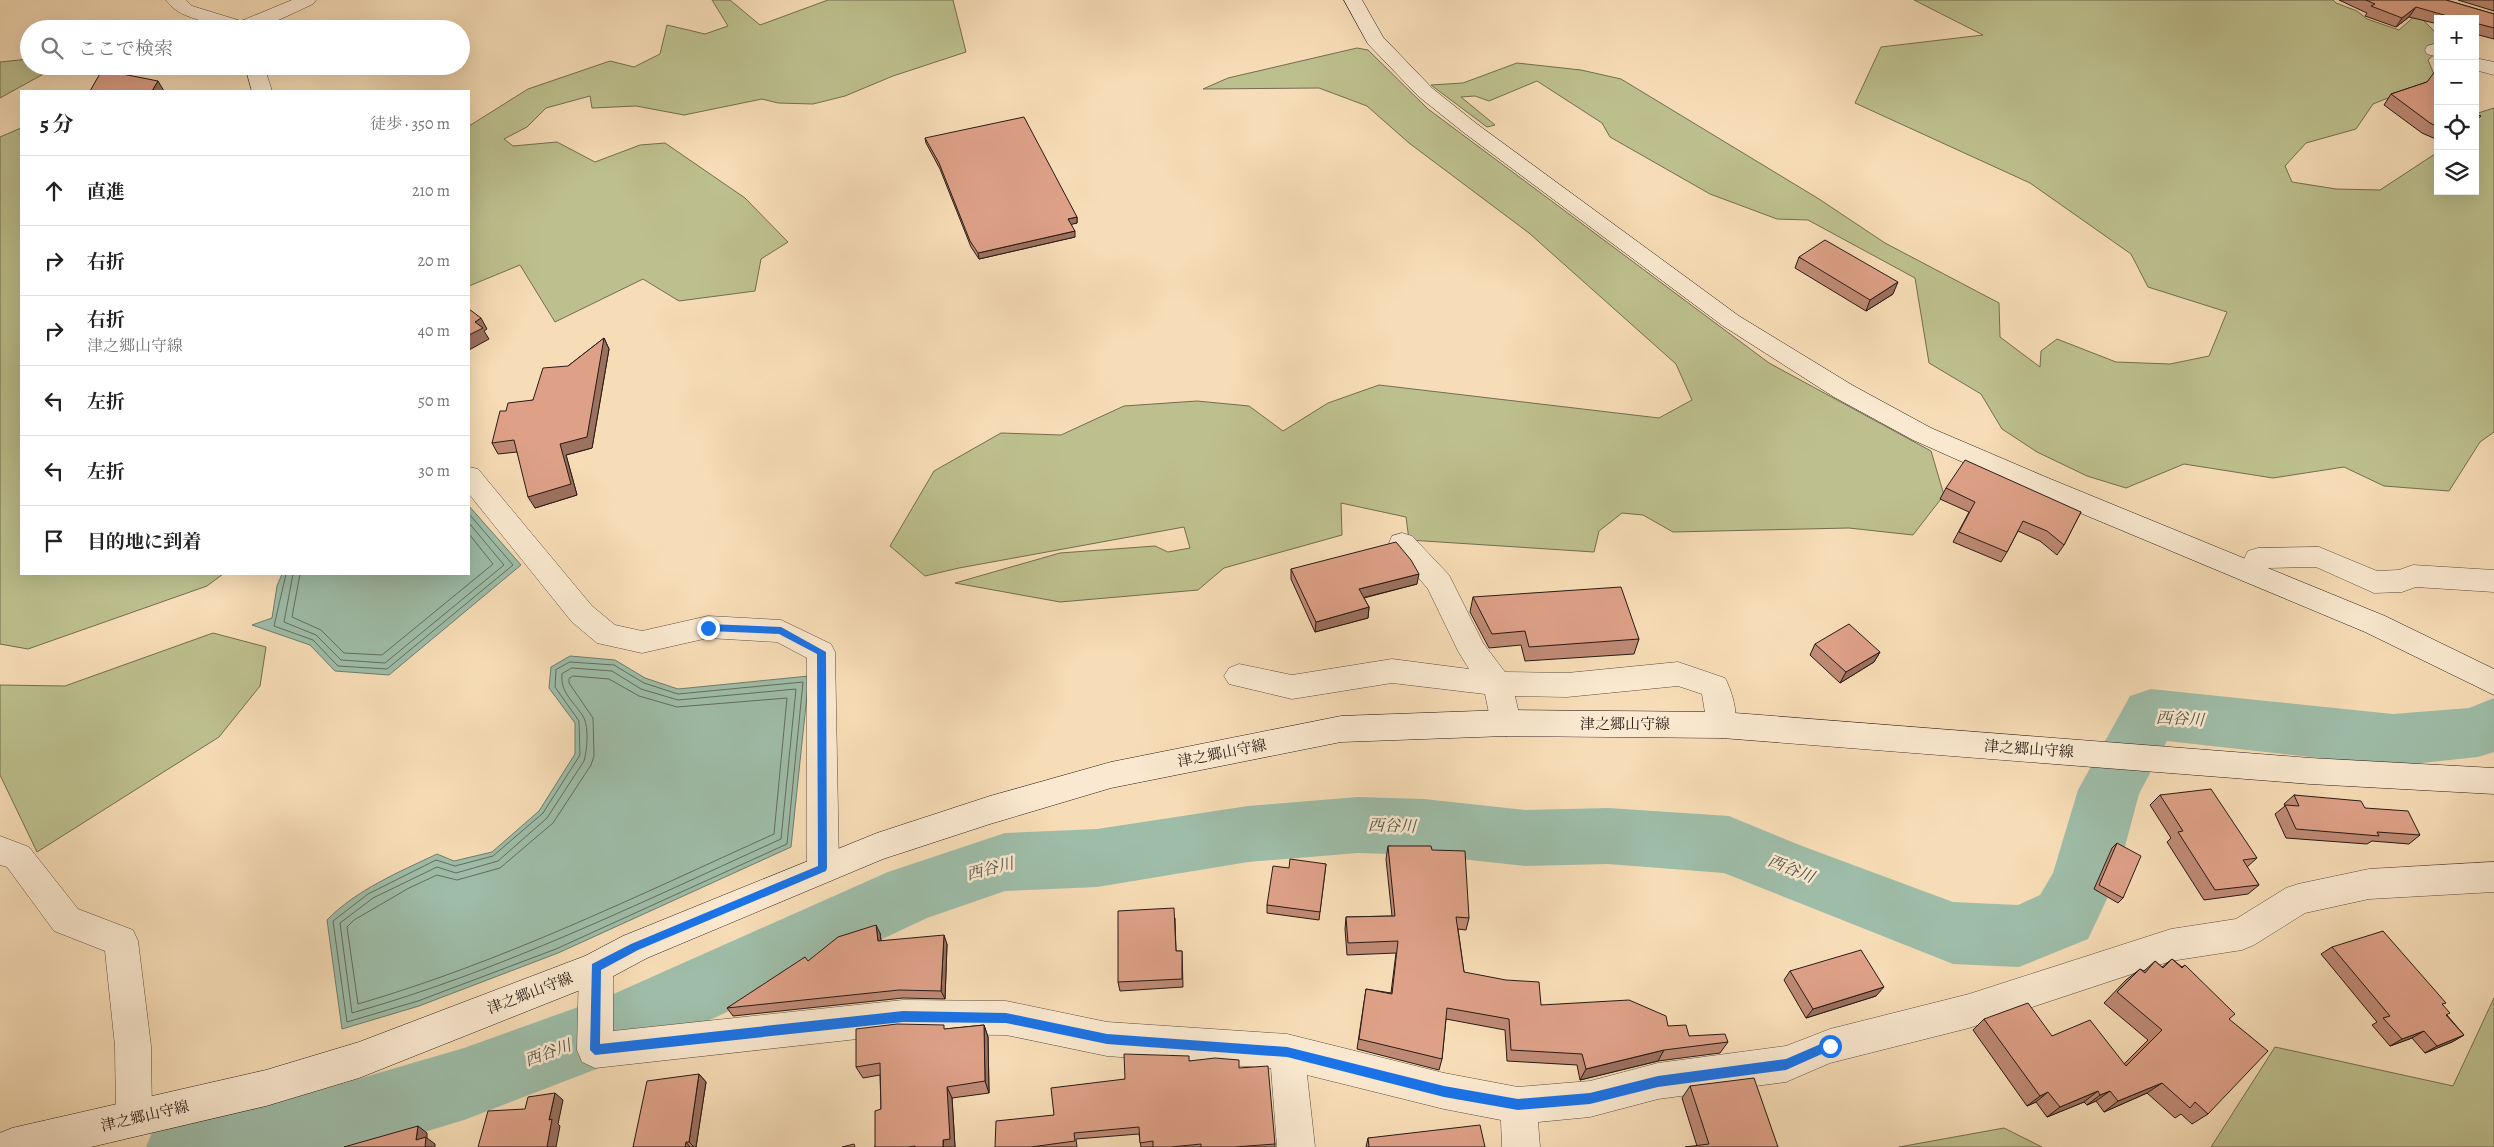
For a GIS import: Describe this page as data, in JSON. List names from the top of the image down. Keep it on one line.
{"streets":{"street":["津之郷山守線"]},"water":["西谷川"],"page":{"map_buttons":["+","−"],"search":"ここで検索","heading":["5 分","徒歩 · 350 m"],"list":[["直進","210 m"],["右折","20 m"],["右折","津之郷山守線","40 m"],["左折","50 m"],["左折","30 m"],"目的地に到着"]}}
